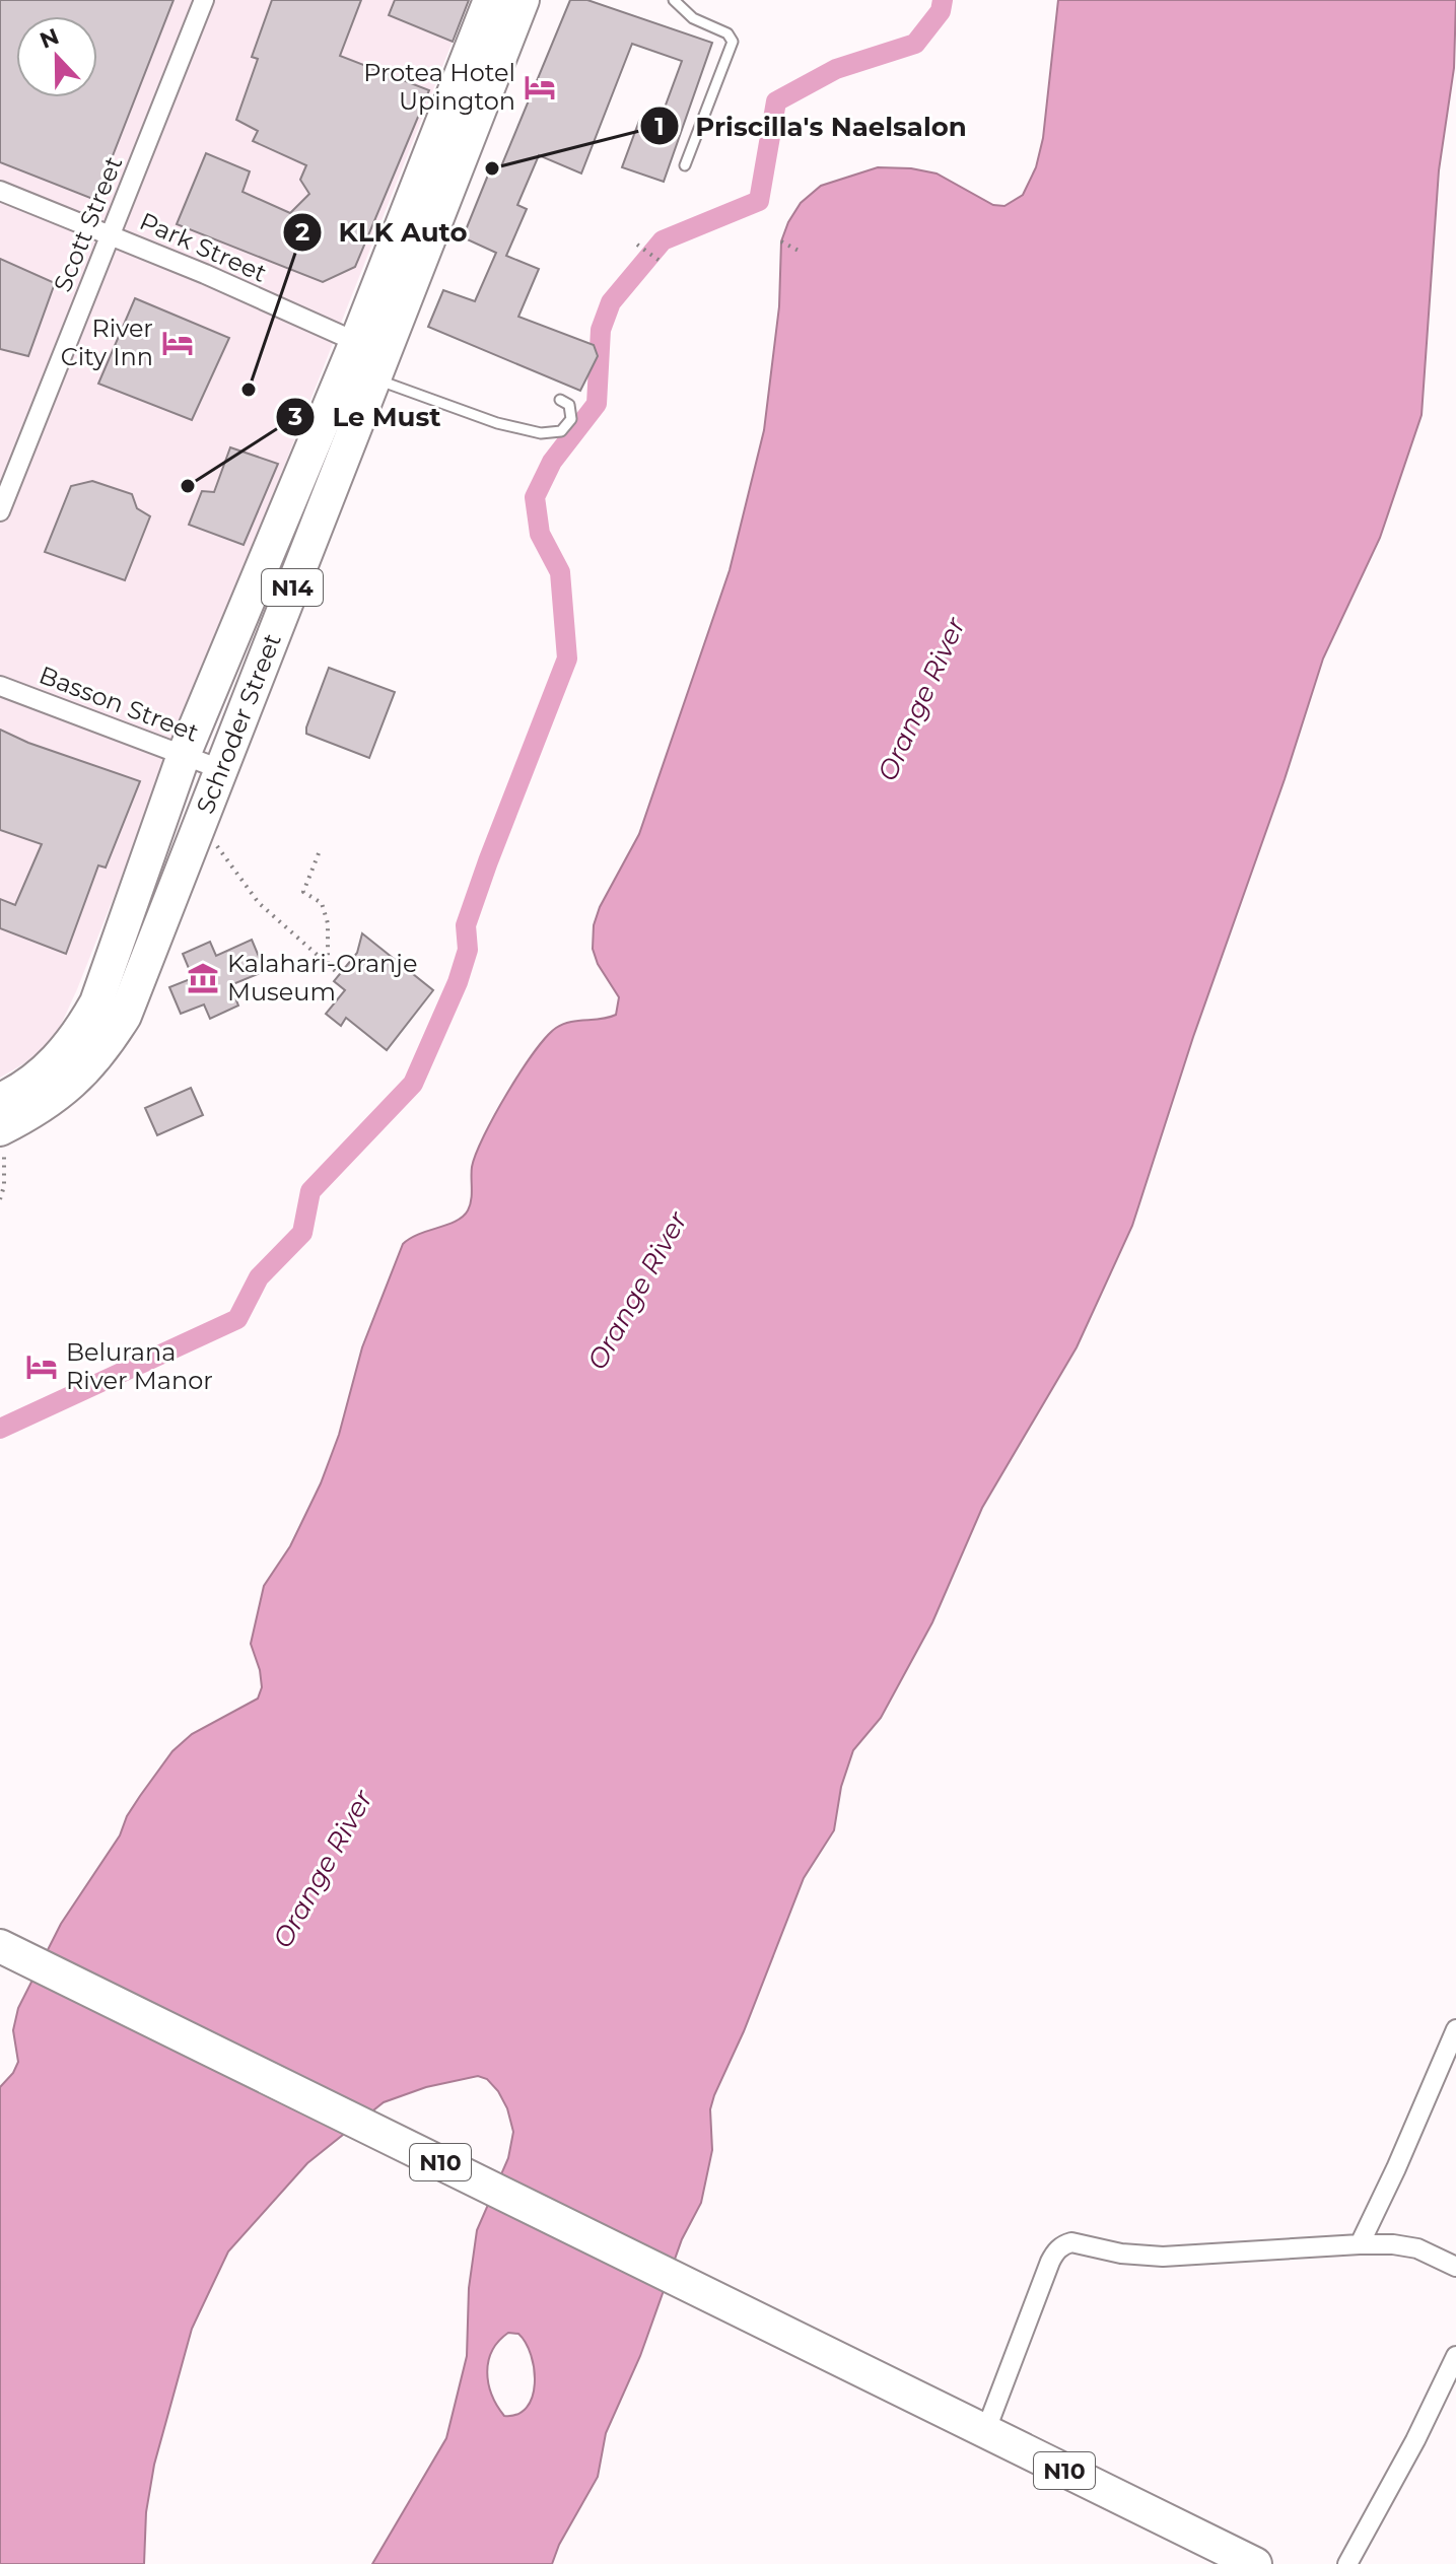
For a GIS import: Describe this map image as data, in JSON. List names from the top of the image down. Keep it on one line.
{"streets":{"highway":["N14","Schroder Street","N10"],"street":["Scott Street","Park Street","Basson Street"]},"crossings":[["Scott Street","Park Street"],["Park Street","Schroder Street"],["Basson Street","Schroder Street"]],"water":["Orange River"],"places":{"hotel":["Protea Hotel Upington","River City Inn","Belurana River Manor"],"other":["Priscilla's Naelsalon","KLK Auto","Le Must"],"museum":["Kalahari-Oranje Museum"]},"north":"top"}
